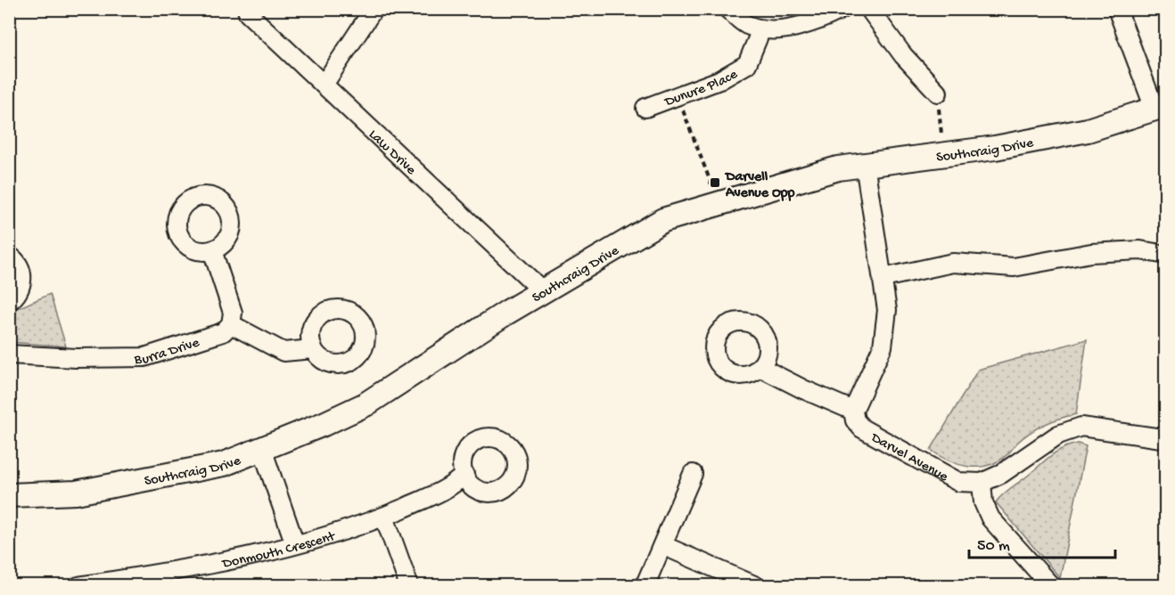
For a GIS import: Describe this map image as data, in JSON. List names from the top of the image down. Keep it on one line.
{"streets":{"street":["Dunure Place","Southcraig Drive","Law Drive","Burra Drive","Darvel Avenue","Donmouth Crescent"]},"crossings":[["Southcraig Drive","Law Drive"]],"places":{"transit":["Darvell Avenue Opp"]},"scale_bar":"50 m"}
